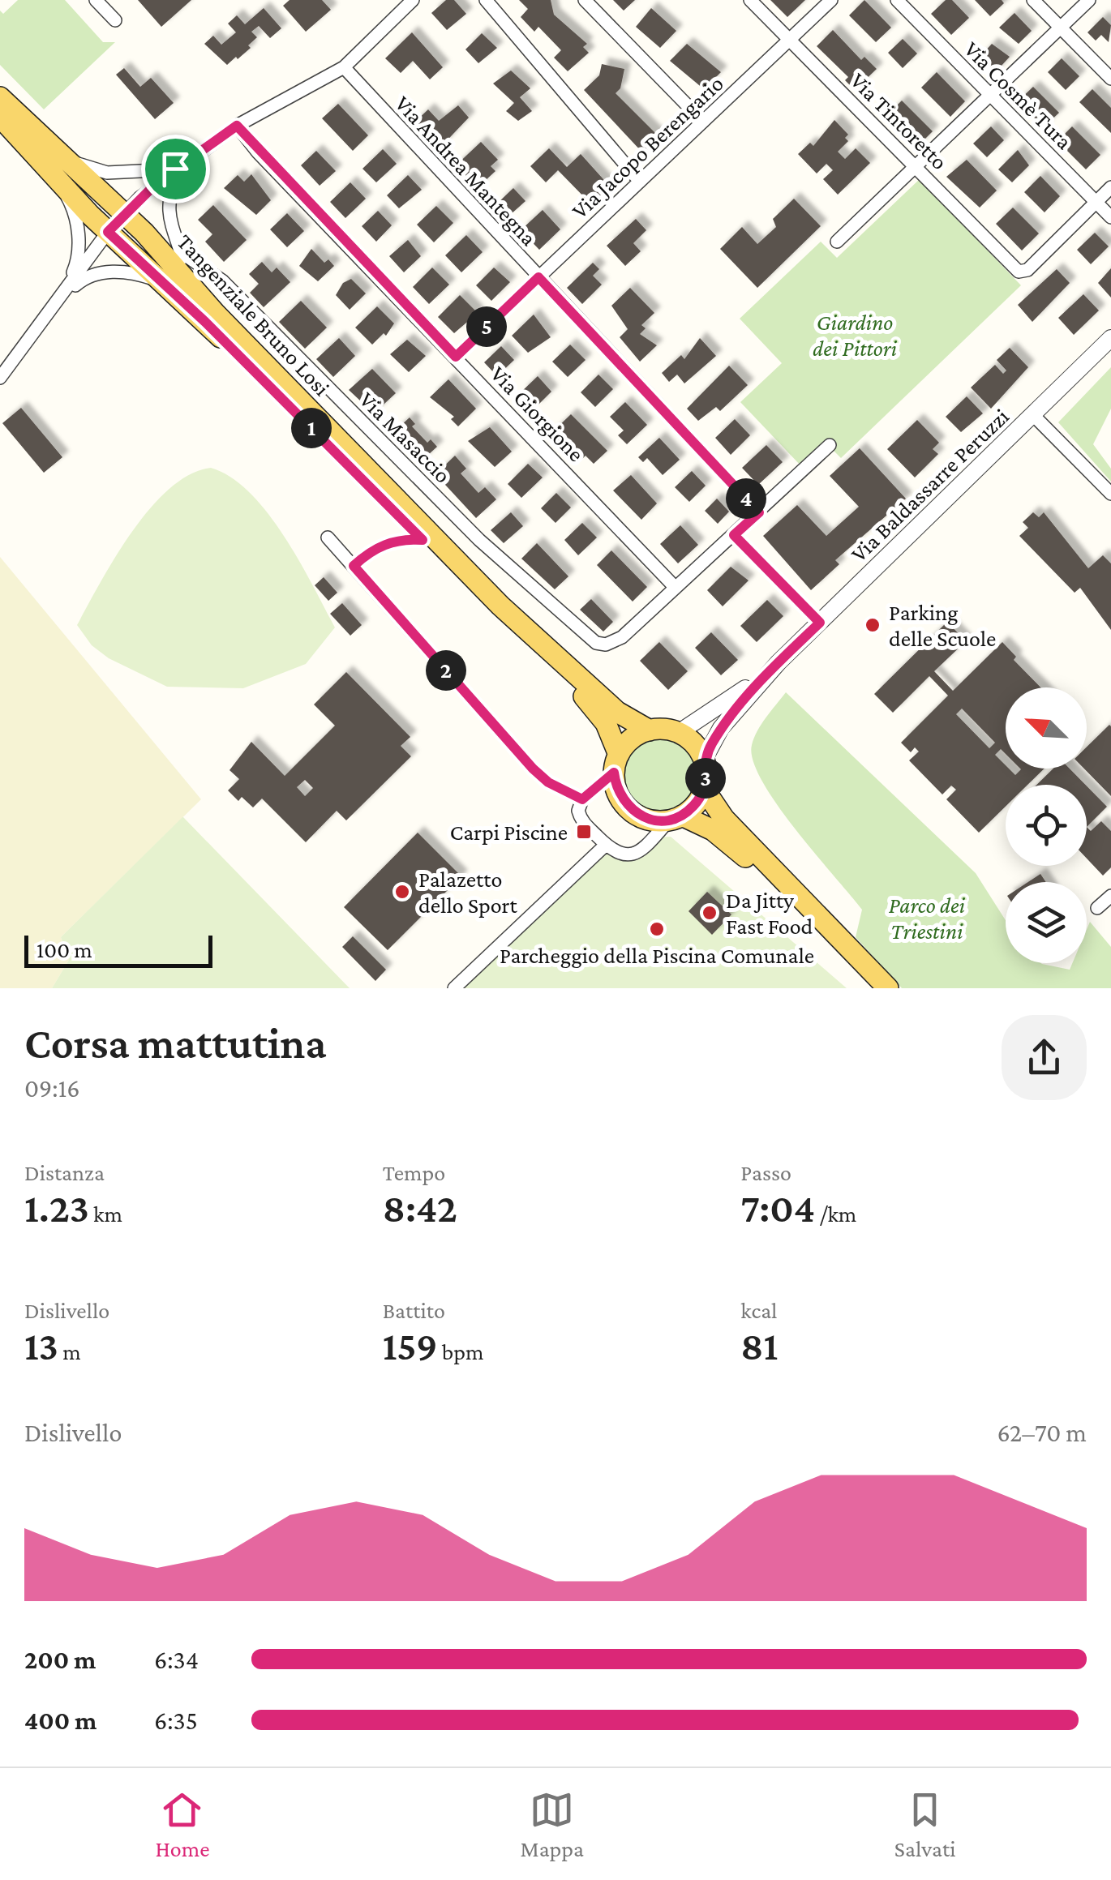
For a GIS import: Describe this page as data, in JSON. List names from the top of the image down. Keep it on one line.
{"streets":{"main road":["Tangenziale Bruno Losi"],"street":["Via Cosmè Tura","Via Tintoretto","Via Jacopo Berengario","Via Andrea Mantegna","Via Giorgione","Via Masaccio","Via Baldassarre Peruzzi"]},"crossings":[["Via Cosmè Tura","Via Tintoretto"],["Via Tintoretto","Via Jacopo Berengario"],["Via Jacopo Berengario","Via Andrea Mantegna"],["Via Jacopo Berengario","Via Giorgione"],["Tangenziale Bruno Losi","Via Baldassarre Peruzzi"],["Via Giorgione","Via Masaccio"]],"parks":["Giardino dei Pittori","Parco dei Triestini"],"places":{"other":["Parking delle Scuole","Palazetto dello Sport","Da Jitty Fast Food","Parcheggio della Piscina Comunale"],"transit":["Carpi Piscine"]},"scale_bar":"100 m","north":"top left","page":{"pins":["5","1","4","2","3"],"scale":"100 m","heading":["Corsa mattutina","09:16"],"stats":[["Distanza","1.23 km"],["Tempo","8:42"],["Passo","7:04 /km"],["Dislivello","13 m"],["Battito","159 bpm"],["kcal","81"]],"chart":["Dislivello","62–70 m"],"list":[{"name":"200 m","note":"6:34"},{"name":"400 m","note":"6:35"}],"tabs":["Home","Mappa","Salvati"]}}
